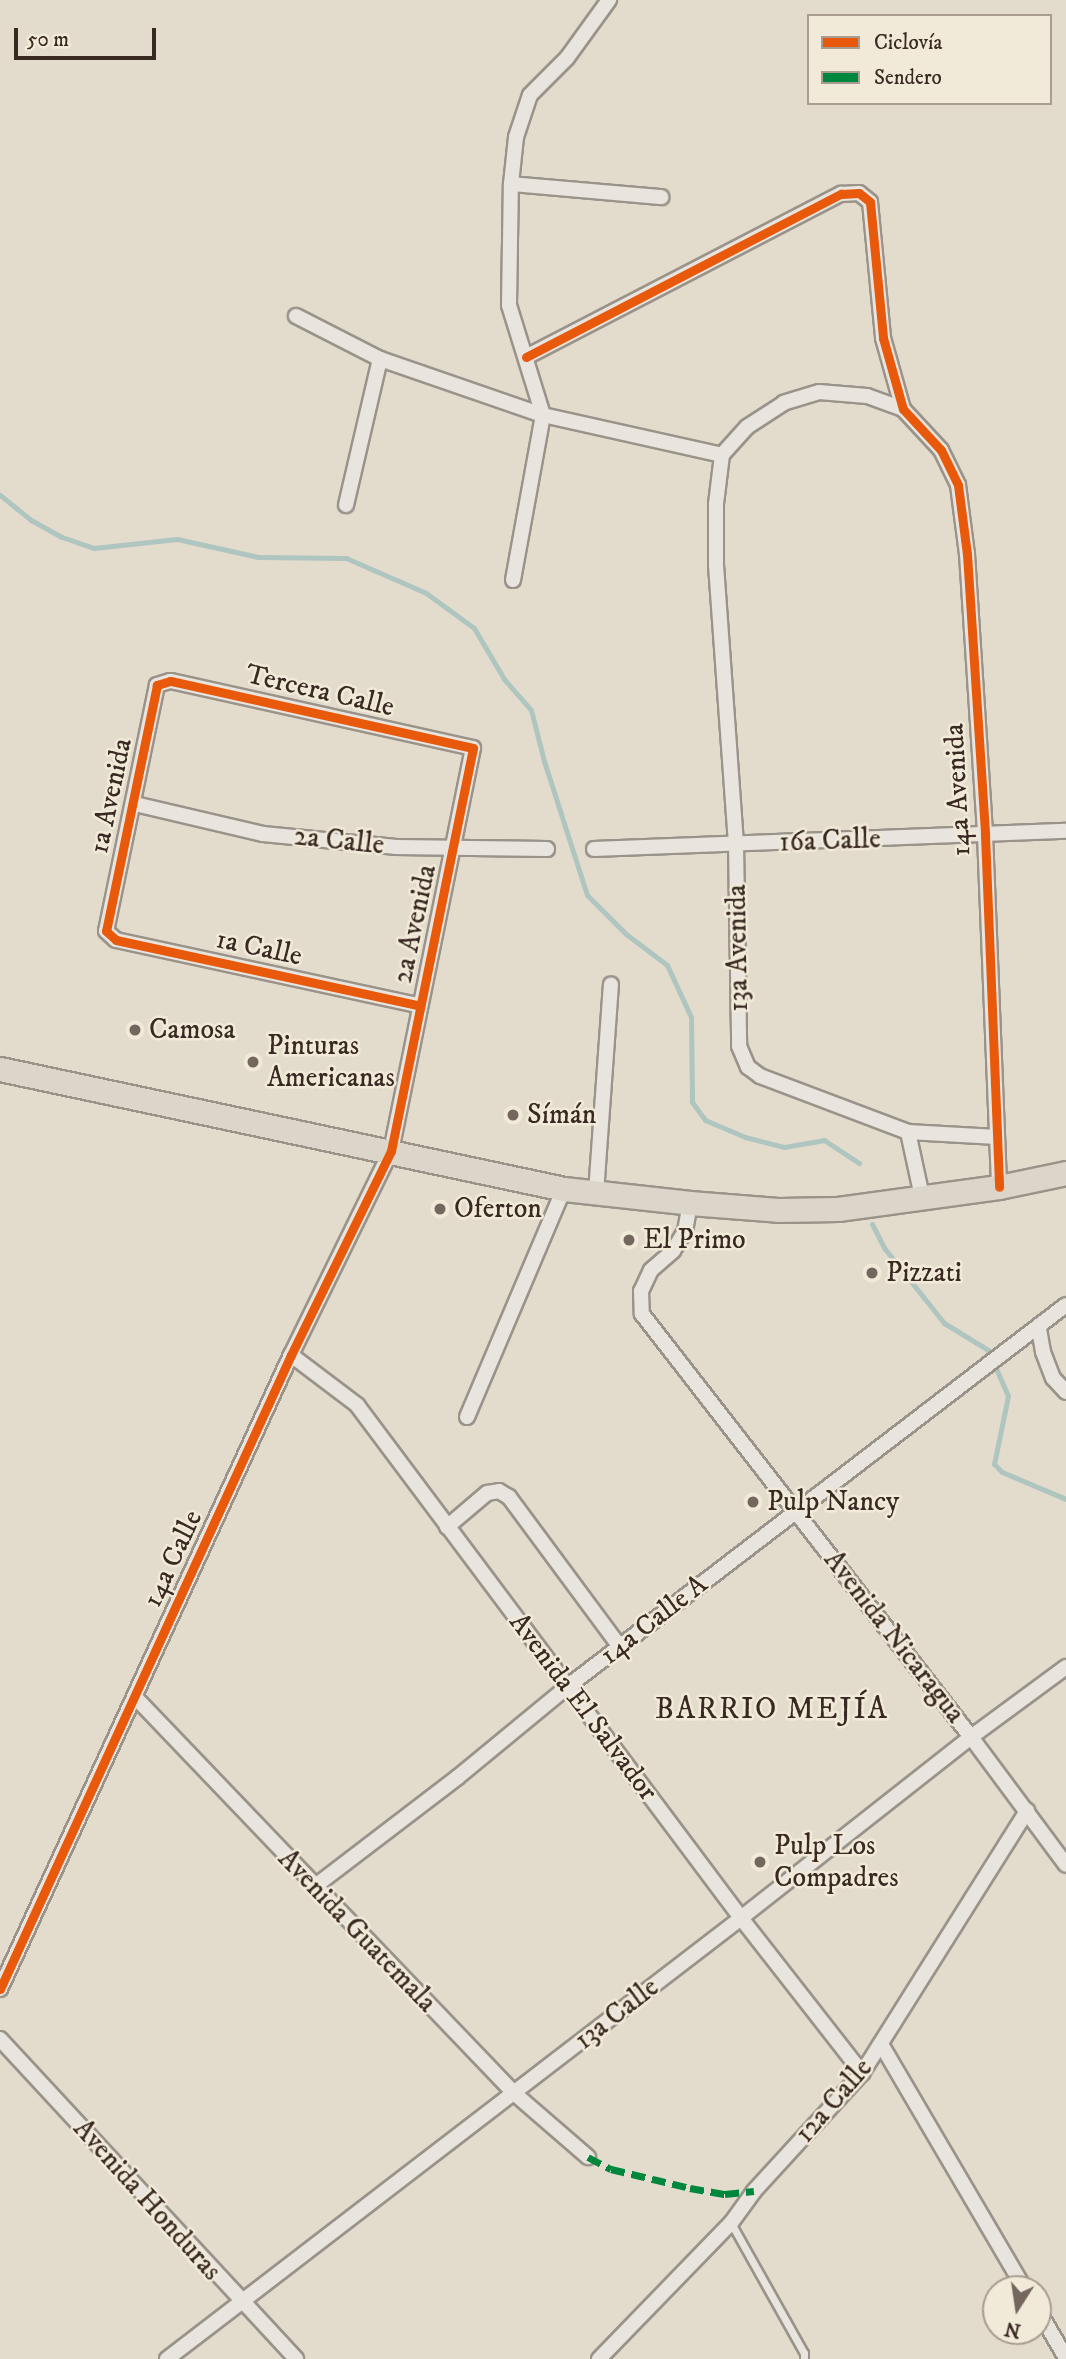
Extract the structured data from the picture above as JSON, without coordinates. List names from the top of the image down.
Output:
{
  "streets": {
    "street": [
      "Tercera Calle",
      "14a Avenida",
      "1a Avenida",
      "2a Calle",
      "16a Calle",
      "2a Avenida",
      "1a Calle",
      "13a Avenida",
      "14a Calle",
      "14a Calle A",
      "Avenida Nicaragua",
      "Avenida El Salvador",
      "Avenida Guatemala",
      "13a Calle",
      "12a Calle",
      "Avenida Honduras"
    ]
  },
  "crossings": [
    ["Tercera Calle", "1a Avenida"],
    ["Tercera Calle", "2a Avenida"],
    ["14a Avenida", "16a Calle"],
    ["14a Avenida", "13a Avenida"],
    ["1a Avenida", "2a Calle"],
    ["1a Avenida", "1a Calle"],
    ["2a Calle", "2a Avenida"],
    ["16a Calle", "13a Avenida"],
    ["2a Avenida", "1a Calle"],
    ["2a Avenida", "14a Calle"],
    ["14a Calle", "Avenida El Salvador"],
    ["14a Calle", "Avenida Guatemala"],
    ["14a Calle A", "Avenida Nicaragua"],
    ["14a Calle A", "Avenida El Salvador"],
    ["14a Calle A", "Avenida Guatemala"],
    ["Avenida Nicaragua", "13a Calle"],
    ["Avenida Nicaragua", "12a Calle"],
    ["Avenida El Salvador", "13a Calle"],
    ["Avenida El Salvador", "12a Calle"],
    ["Avenida Guatemala", "13a Calle"],
    ["13a Calle", "Avenida Honduras"]
  ],
  "districts": ["BARRIO MEJÍA"],
  "places": [
    "Camosa",
    "Pinturas Americanas",
    "Símán",
    "Oferton",
    "El Primo",
    "Pizzati",
    "Pulp Nancy",
    "Pulp Los Compadres"
  ],
  "legend": ["Ciclovía", "Sendero"],
  "scale_bar": "50 m",
  "north": "bottom"
}
